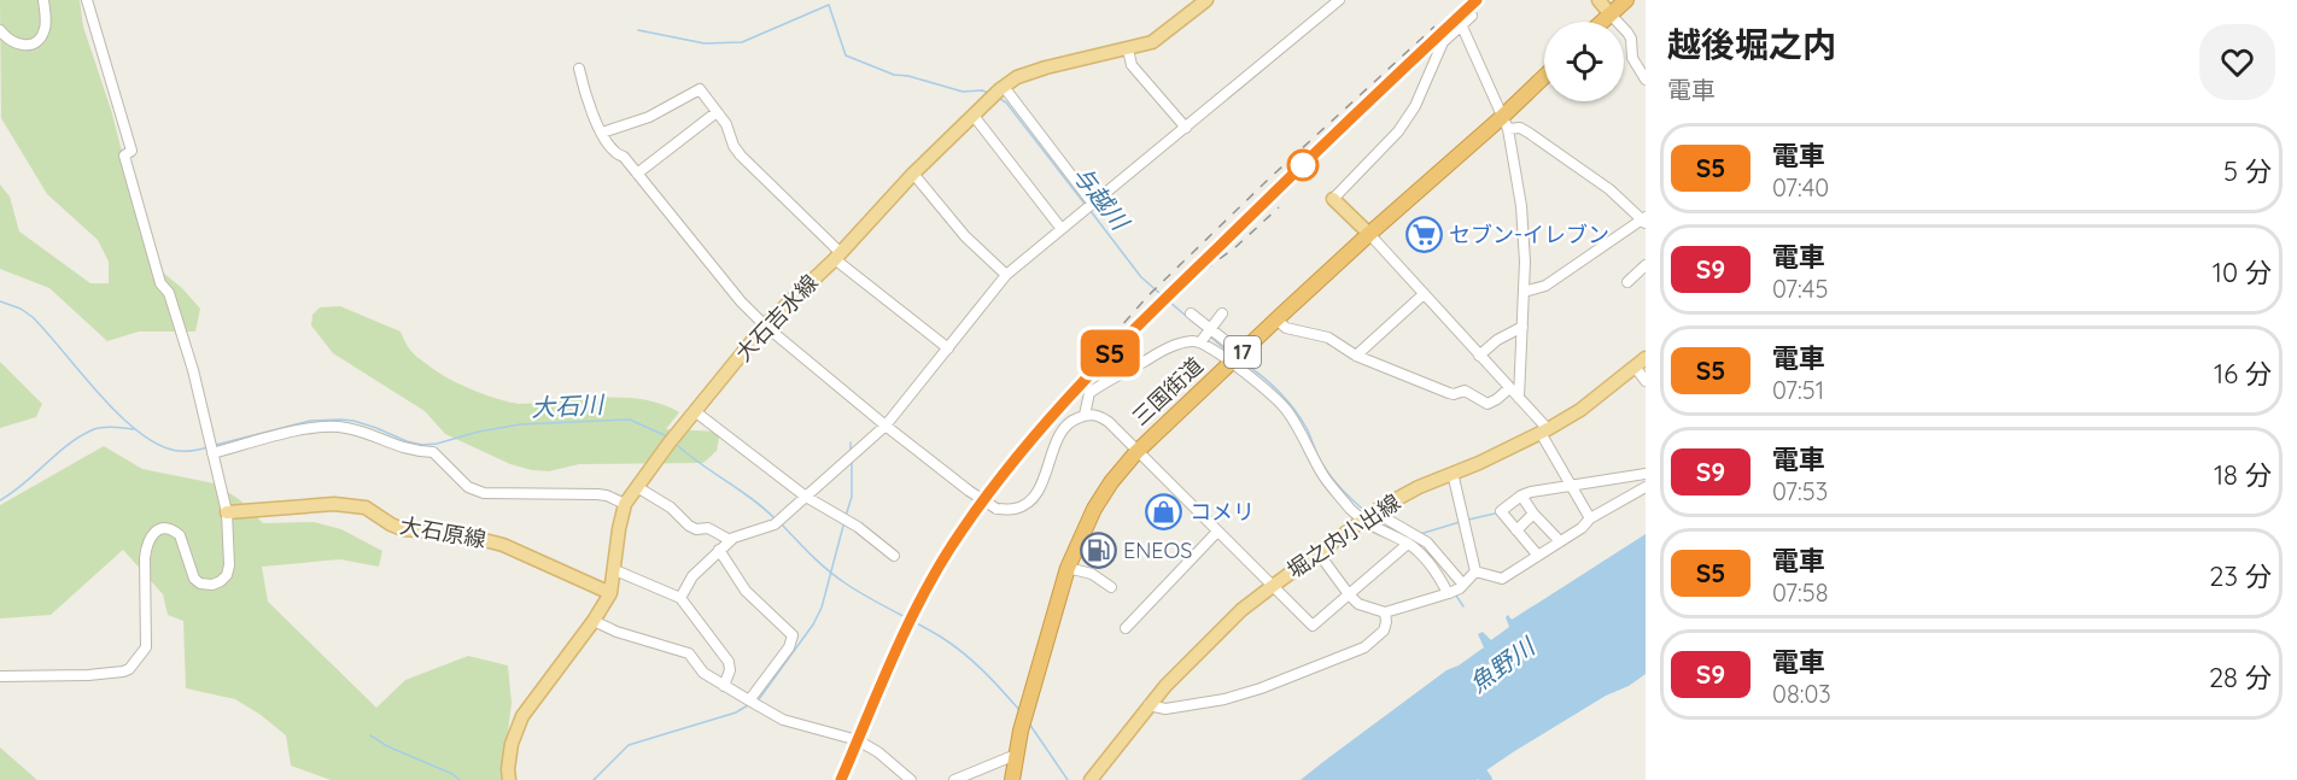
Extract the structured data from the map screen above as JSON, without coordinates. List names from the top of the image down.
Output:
{
  "streets": {
    "highway": ["17", "三国街道"],
    "main road": ["大石吉水線", "大石原線", "堀之内小出線"]
  },
  "crossings": [
    ["大石吉水線", "大石原線"]
  ],
  "water": ["与越川", "大石川", "魚野川"],
  "places": {
    "supermarket": ["セブン-イレブン"],
    "shop": ["コメリ"],
    "fuel station": ["ENEOS"]
  },
  "page": {
    "on_map": "S5",
    "heading": ["越後堀之内", "電車"],
    "list": [
      {
        "mark": "S5",
        "name": "電車",
        "note": "07:40",
        "value": "5 分"
      },
      {
        "mark": "S9",
        "name": "電車",
        "note": "07:45",
        "value": "10 分"
      },
      {
        "mark": "S5",
        "name": "電車",
        "note": "07:51",
        "value": "16 分"
      },
      {
        "mark": "S9",
        "name": "電車",
        "note": "07:53",
        "value": "18 分"
      },
      {
        "mark": "S5",
        "name": "電車",
        "note": "07:58",
        "value": "23 分"
      },
      {
        "mark": "S9",
        "name": "電車",
        "note": "08:03",
        "value": "28 分"
      }
    ]
  }
}
